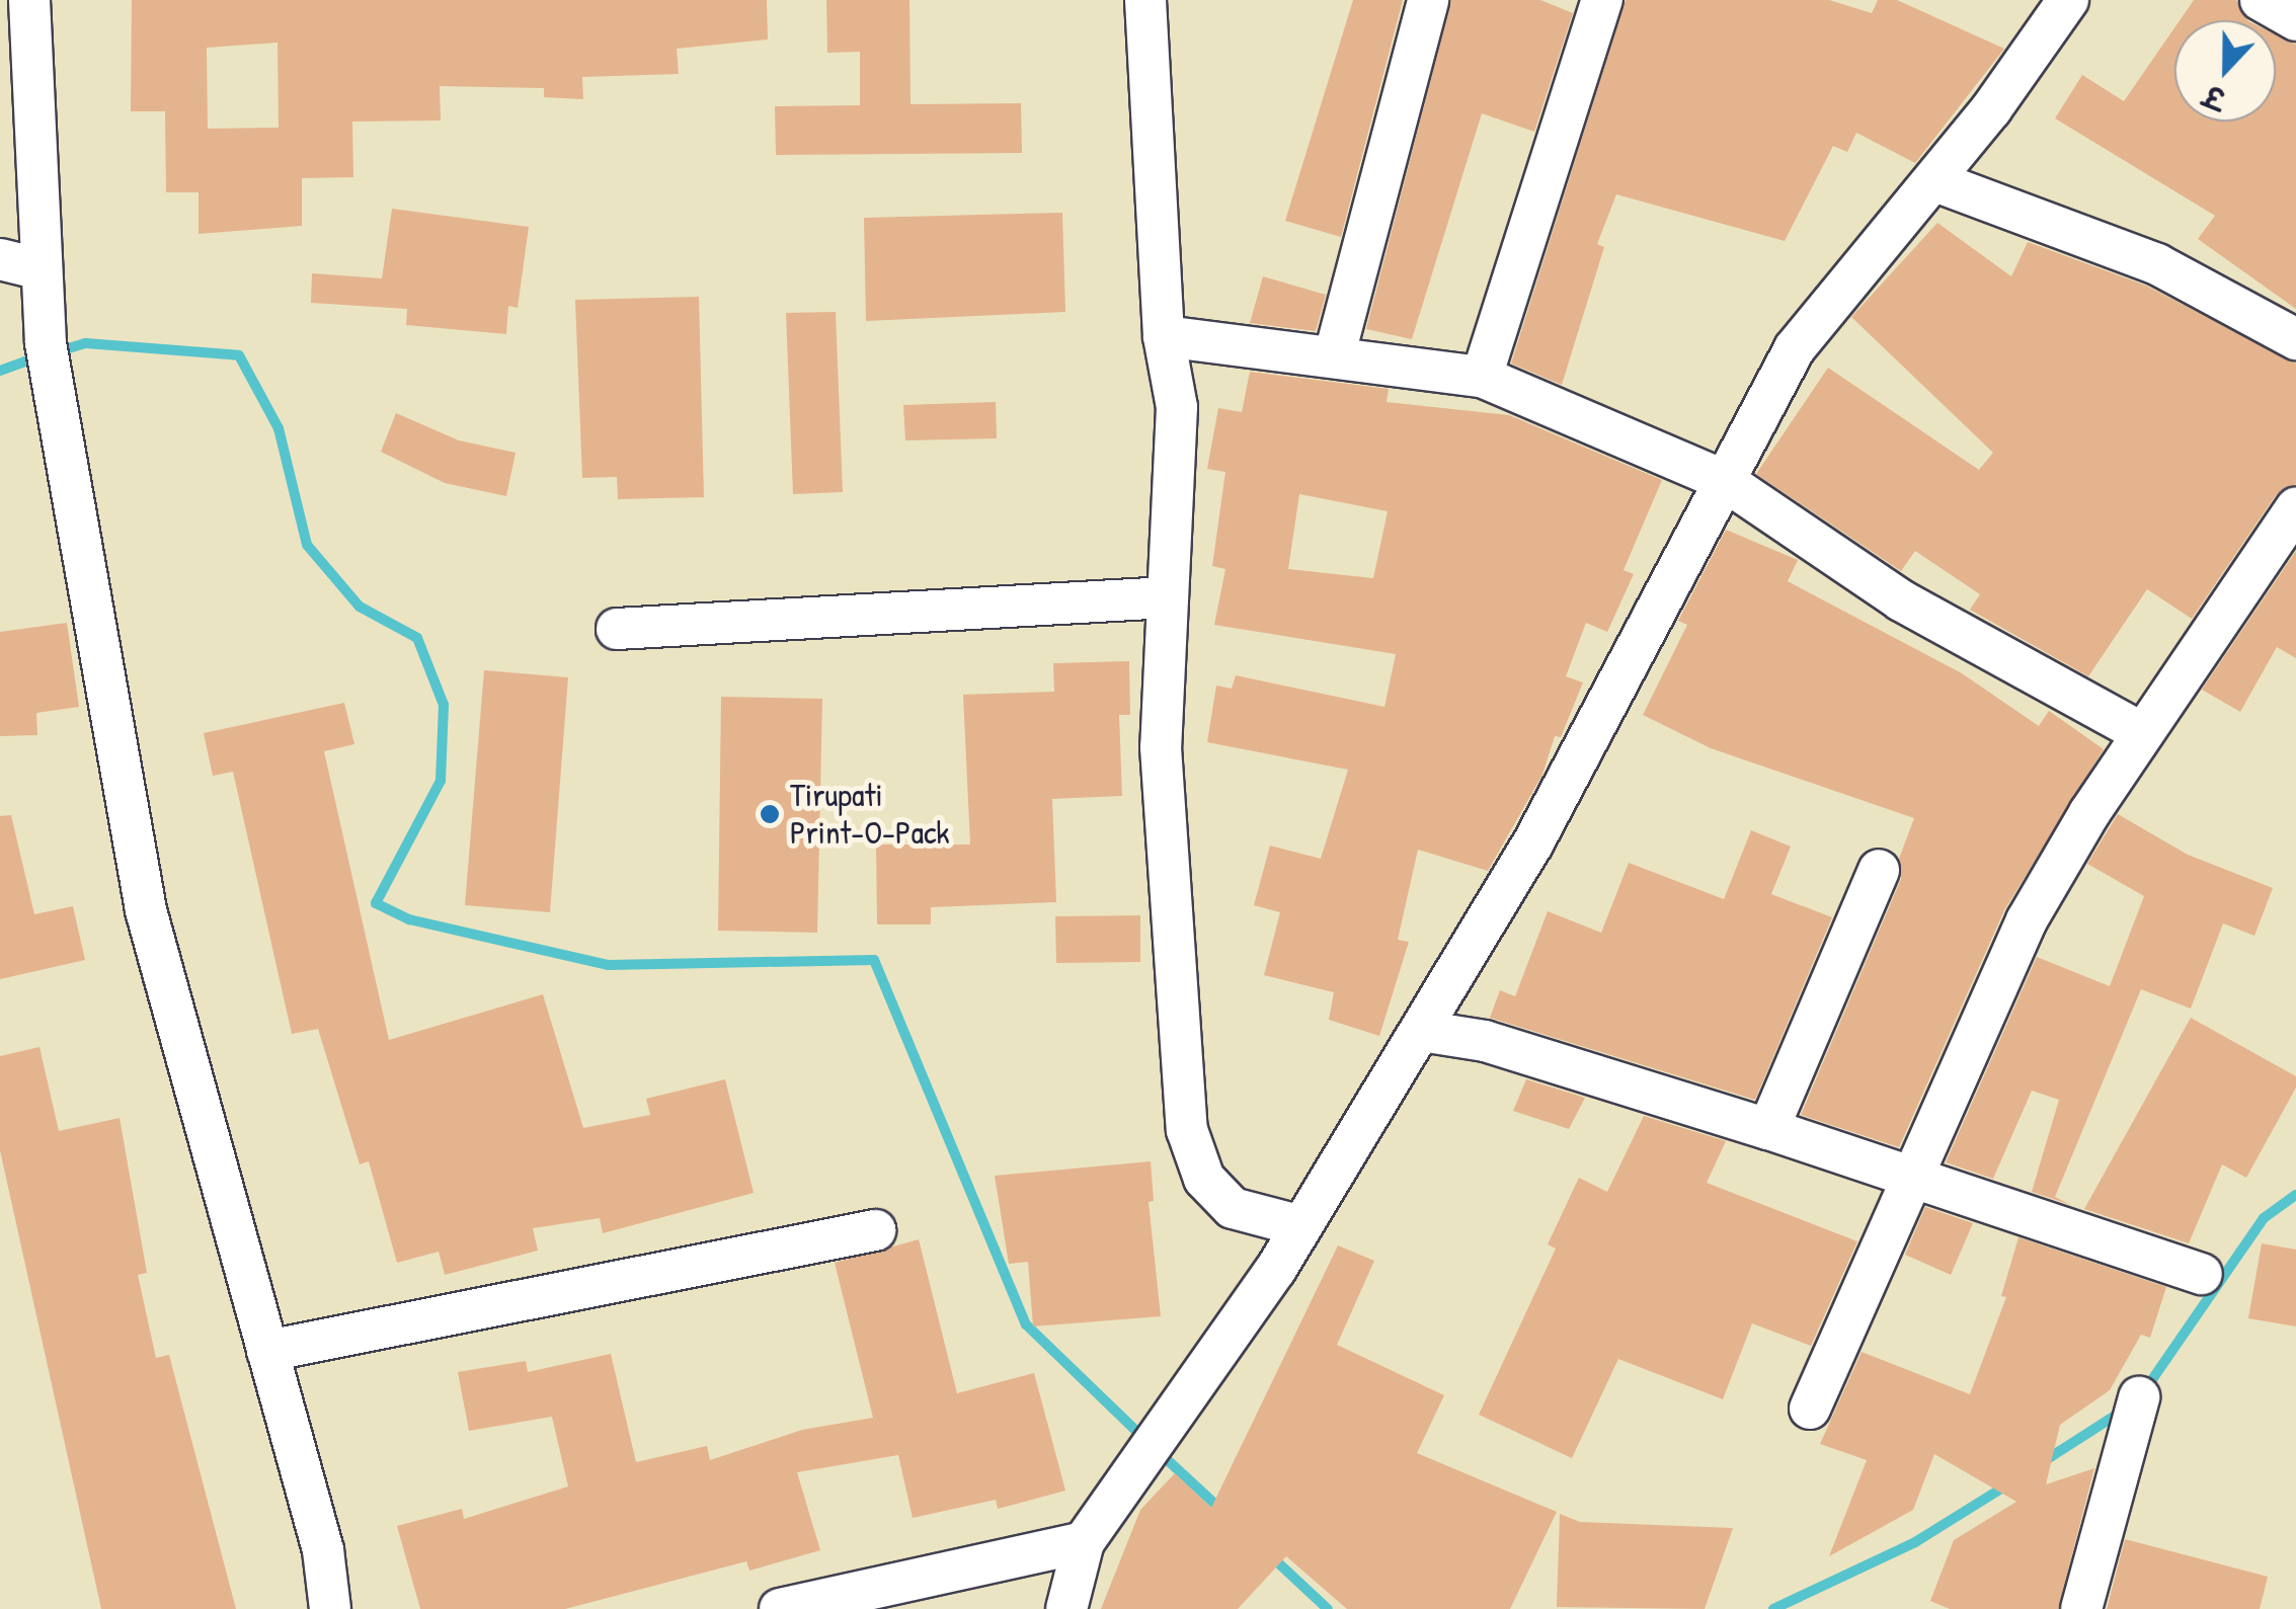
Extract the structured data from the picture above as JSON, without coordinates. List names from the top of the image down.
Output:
{
  "places": ["Tirupati Print-O-Pack"],
  "north": "bottom"
}
